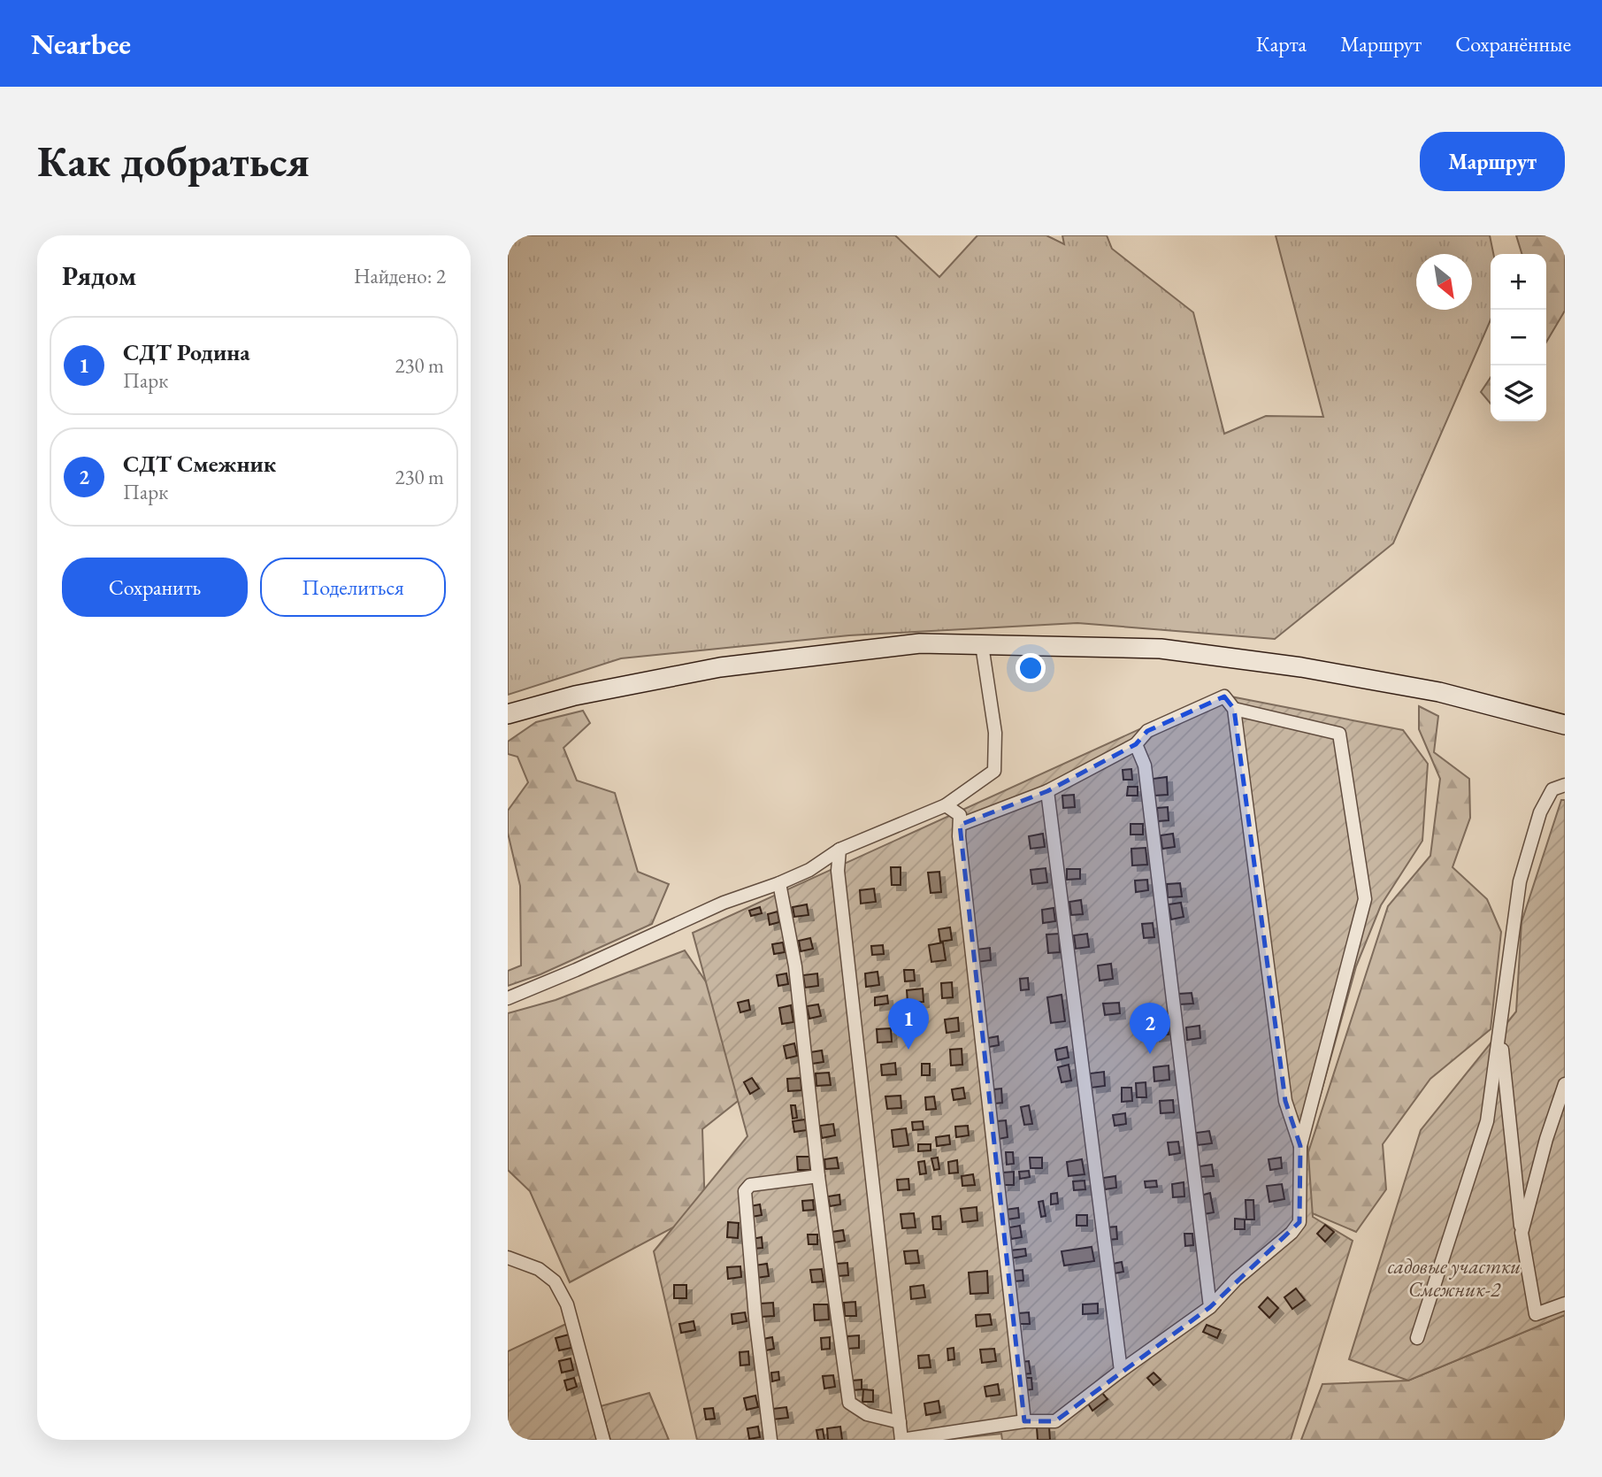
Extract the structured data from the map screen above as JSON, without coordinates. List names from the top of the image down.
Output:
{
  "parks": ["садовые участки Смежник-2"],
  "north": "bottom right",
  "page": {
    "header": "Nearbee",
    "nav": ["Карта", "Маршрут", "Сохранённые"],
    "buttons": [
      "Маршрут",
      ["Сохранить", "Поделиться"]
    ],
    "title": "Как добраться",
    "heading": ["Рядом", "Найдено: 2"],
    "map_buttons": ["+", "−"],
    "list": [
      {
        "mark": "1",
        "name": "СДТ Родина",
        "note": "Парк",
        "value": "230 m"
      },
      {
        "mark": "2",
        "name": "СДТ Смежник",
        "note": "Парк",
        "value": "230 m"
      }
    ],
    "pins": ["1", "2"]
  }
}
